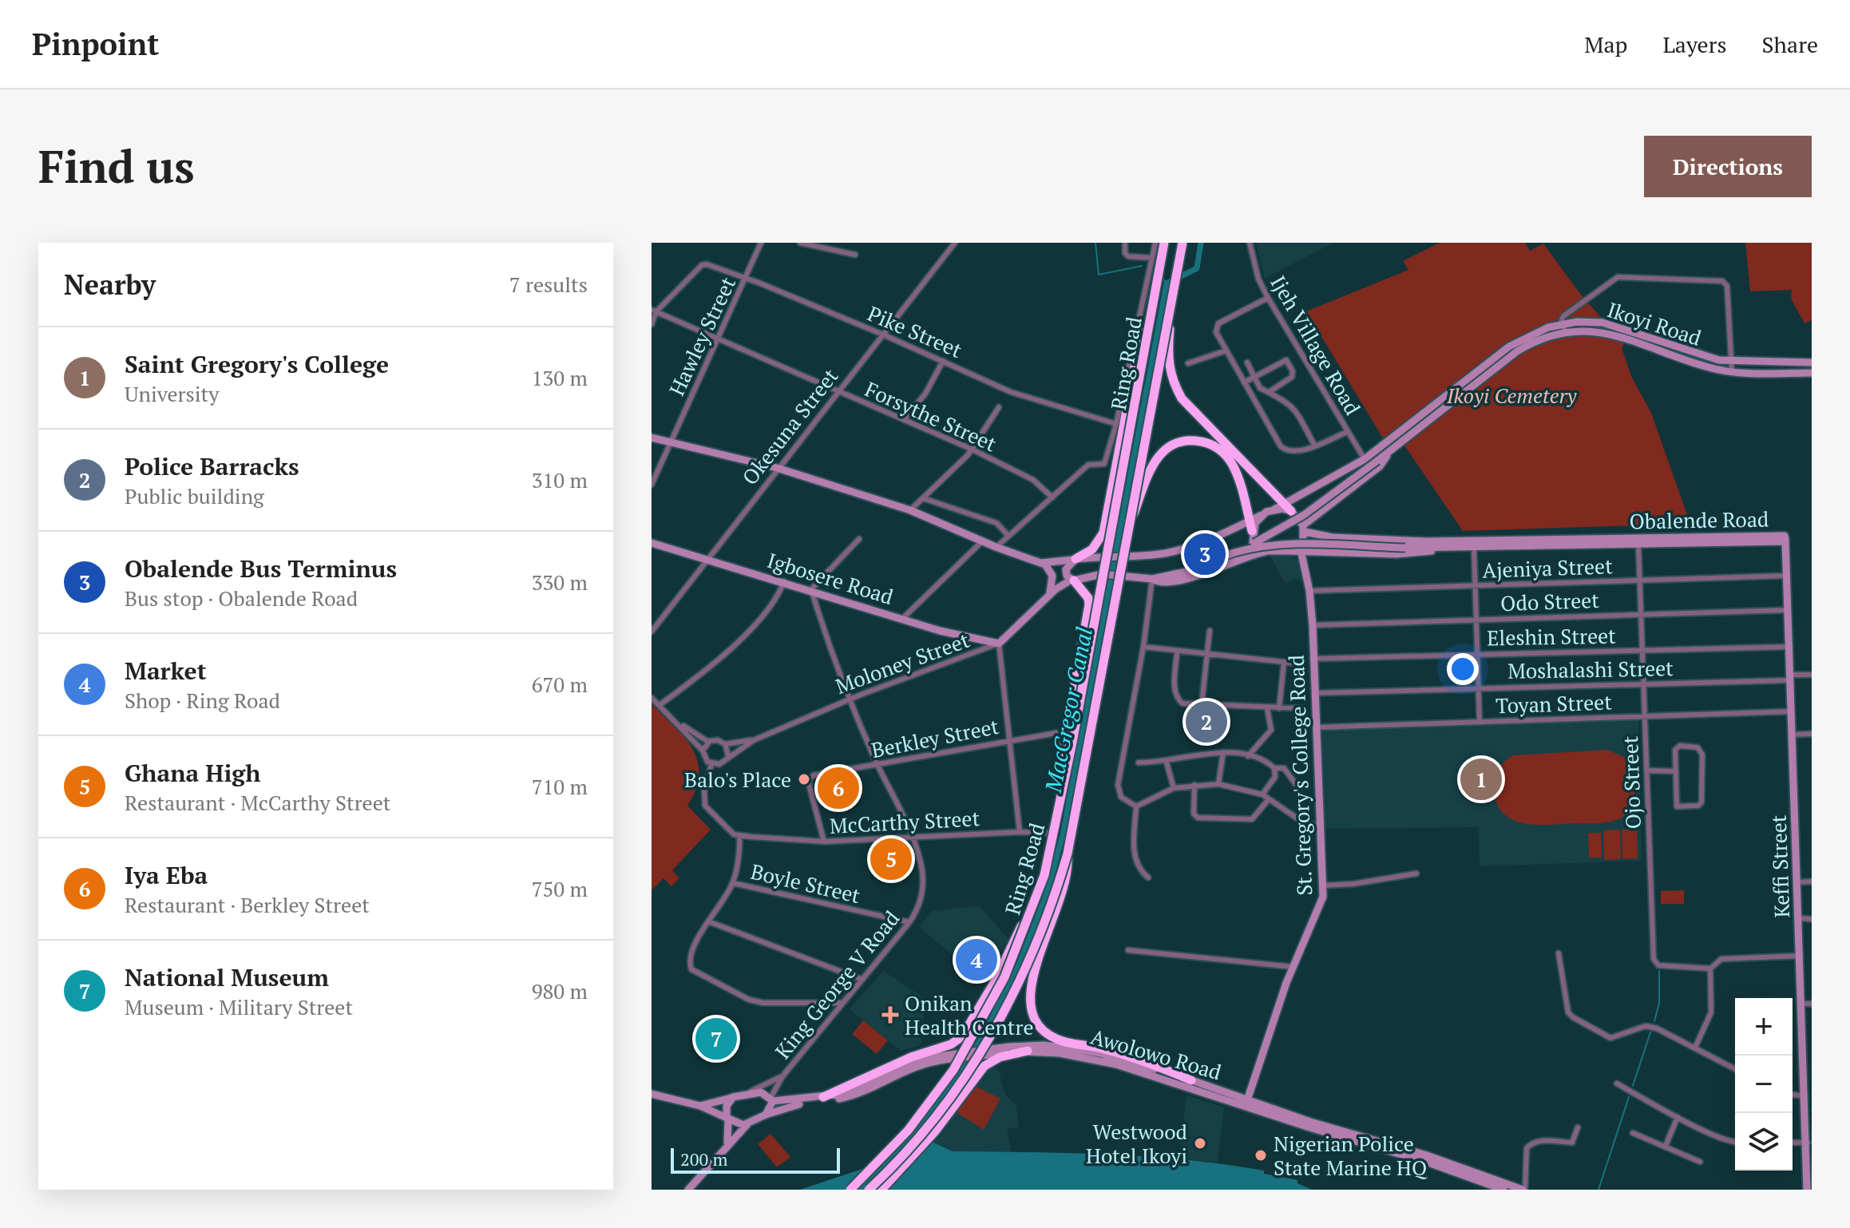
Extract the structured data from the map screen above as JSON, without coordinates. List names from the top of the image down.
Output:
{
  "streets": {
    "highway": ["Ring Road"],
    "main road": [
      "Ikoyi Road",
      "Obalende Road",
      "Igbosere Road",
      "Moloney Street",
      "St. Gregory's College Road",
      "Keffi Street",
      "Awolowo Road"
    ],
    "street": [
      "Pike Street",
      "Hawley Street",
      "Ijeh Village Road",
      "Forsythe Street",
      "Okesuna Street",
      "Ajeniya Street",
      "Odo Street",
      "Eleshin Street",
      "Moshalashi Street",
      "Toyan Street",
      "Berkley Street",
      "Ojo Street",
      "McCarthy Street",
      "Boyle Street",
      "King George V Road"
    ]
  },
  "crossings": [
    ["Ikoyi Road", "Ijeh Village Road"],
    ["Ikoyi Road", "Obalende Road"],
    ["Ikoyi Road", "St. Gregory's College Road"],
    ["Pike Street", "Hawley Street"],
    ["Pike Street", "Forsythe Street"],
    ["Pike Street", "Okesuna Street"],
    ["Hawley Street", "Forsythe Street"],
    ["Forsythe Street", "Okesuna Street"],
    ["Okesuna Street", "Igbosere Road"],
    ["Obalende Road", "Moloney Street"],
    ["Obalende Road", "St. Gregory's College Road"],
    ["Obalende Road", "Ojo Street"],
    ["Obalende Road", "Keffi Street"],
    ["Ajeniya Street", "St. Gregory's College Road"],
    ["Ajeniya Street", "Ojo Street"],
    ["Ajeniya Street", "Keffi Street"],
    ["Igbosere Road", "Moloney Street"],
    ["Igbosere Road", "King George V Road"],
    ["Odo Street", "St. Gregory's College Road"],
    ["Odo Street", "Ojo Street"],
    ["Odo Street", "Keffi Street"],
    ["Eleshin Street", "St. Gregory's College Road"],
    ["Eleshin Street", "Ojo Street"],
    ["Eleshin Street", "Keffi Street"],
    ["Moloney Street", "King George V Road"],
    ["Moshalashi Street", "St. Gregory's College Road"],
    ["Moshalashi Street", "Ojo Street"],
    ["Moshalashi Street", "Keffi Street"],
    ["Toyan Street", "St. Gregory's College Road"],
    ["Toyan Street", "Ojo Street"],
    ["Toyan Street", "Keffi Street"],
    ["Berkley Street", "McCarthy Street"],
    ["Berkley Street", "King George V Road"],
    ["St. Gregory's College Road", "Awolowo Road"],
    ["McCarthy Street", "King George V Road"],
    ["Boyle Street", "King George V Road"],
    ["King George V Road", "Awolowo Road"]
  ],
  "water": ["MacGregor Canal"],
  "parks": ["Ikoyi Cemetery"],
  "places": {
    "other": ["Balo's Place", "Westwood Hotel Ikoyi", "Nigerian Police State Marine HQ"],
    "health": ["Onikan Health Centre"]
  },
  "scale_bar": "200 m",
  "page": {
    "header": "Pinpoint",
    "nav": ["Map", "Layers", "Share"],
    "buttons": "Directions",
    "title": "Find us",
    "heading": ["Nearby", "7 results"],
    "list": [
      {
        "mark": "1",
        "name": "Saint Gregory's College",
        "note": "University",
        "value": "130 m"
      },
      {
        "mark": "2",
        "name": "Police Barracks",
        "note": "Public building",
        "value": "310 m"
      },
      {
        "mark": "3",
        "name": "Obalende Bus Terminus",
        "note": "Bus stop · Obalende Road",
        "value": "330 m"
      },
      {
        "mark": "4",
        "name": "Market",
        "note": "Shop · Ring Road",
        "value": "670 m"
      },
      {
        "mark": "5",
        "name": "Ghana High",
        "note": "Restaurant · McCarthy Street",
        "value": "710 m"
      },
      {
        "mark": "6",
        "name": "Iya Eba",
        "note": "Restaurant · Berkley Street",
        "value": "750 m"
      },
      {
        "mark": "7",
        "name": "National Museum",
        "note": "Museum · Military Street",
        "value": "980 m"
      }
    ],
    "pins": [
      "3",
      "2",
      "1",
      "6",
      "5",
      "4",
      "7"
    ],
    "map_buttons": ["+", "−"],
    "scale": "200 m"
  }
}
